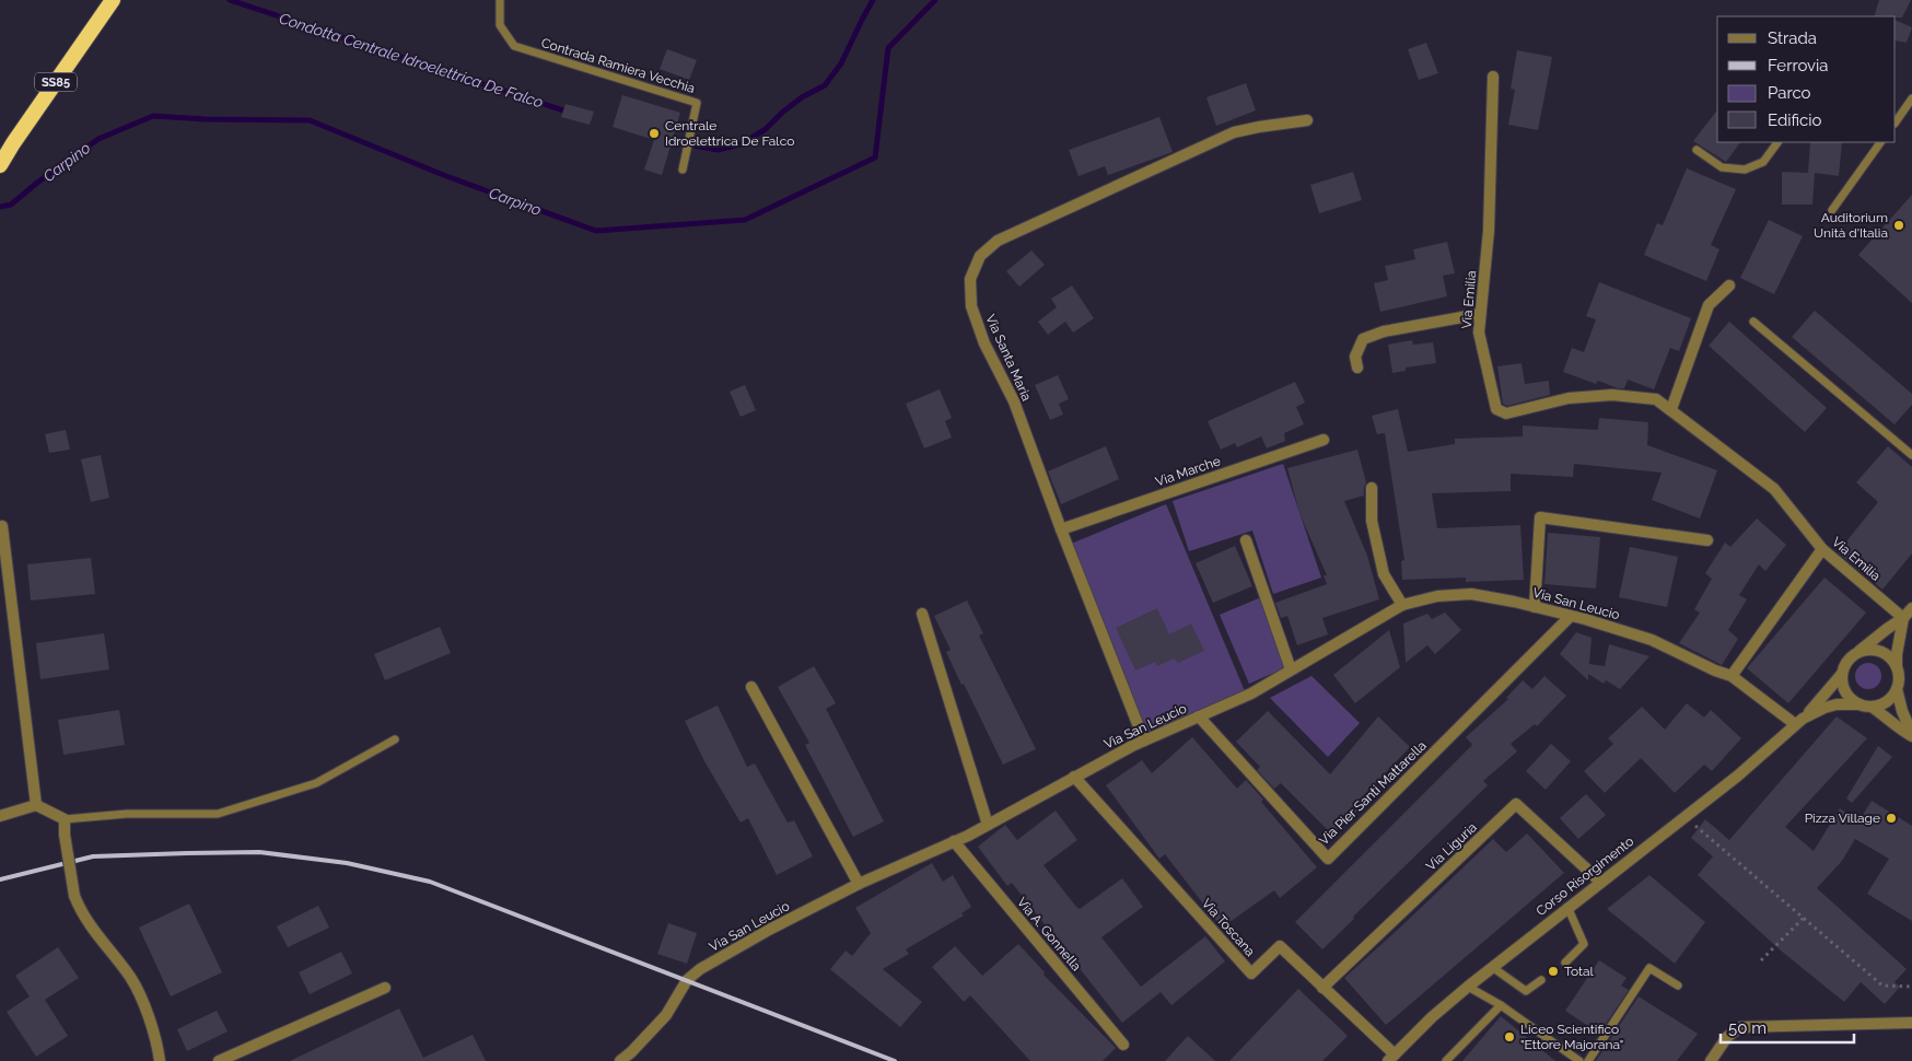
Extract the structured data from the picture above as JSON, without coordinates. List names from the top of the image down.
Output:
{
  "streets": {
    "highway": ["SS85"],
    "street": [
      "Via Emilia",
      "Via Santa Maria",
      "Via Marche",
      "Via San Leucio",
      "Via Pier Santi Mattarella",
      "Via Liguria",
      "Corso Risorgimento",
      "Via Toscana",
      "Via A. Gonnella"
    ],
    "lane": ["Contrada Ramiera Vecchia"]
  },
  "crossings": [
    ["Via Santa Maria", "Via Marche"],
    ["Via Santa Maria", "Via San Leucio"],
    ["Via San Leucio", "Via Pier Santi Mattarella"],
    ["Via San Leucio", "Corso Risorgimento"],
    ["Via San Leucio", "Via Toscana"],
    ["Via San Leucio", "Via A. Gonnella"],
    ["Via Liguria", "Corso Risorgimento"],
    ["Via Liguria", "Via Toscana"],
    ["Corso Risorgimento", "Via Toscana"]
  ],
  "water": ["Condotta Centrale Idroelettrica De Falco", "Carpino"],
  "places": [
    "Centrale Idroelettrica De Falco",
    "Auditorium Unità d'Italia",
    "Pizza Village",
    "Total",
    "Liceo Scientifico \"Ettore Majorana\""
  ],
  "legend": [
    "Strada",
    "Ferrovia",
    "Parco",
    "Edificio"
  ],
  "scale_bar": "50 m"
}
